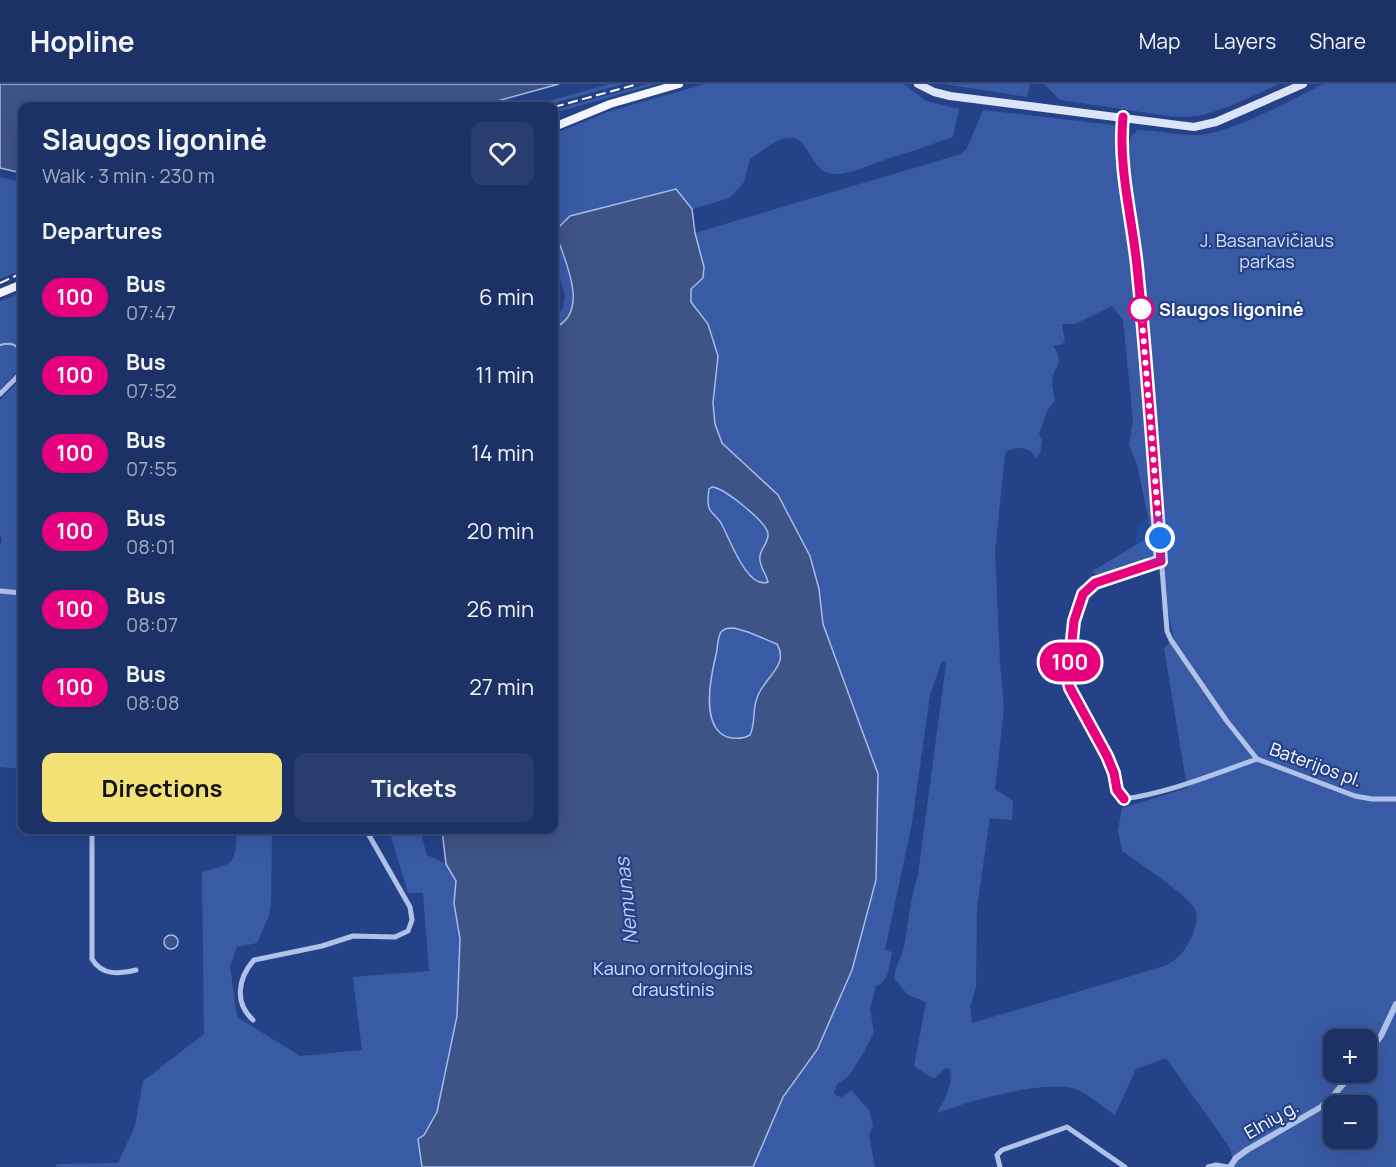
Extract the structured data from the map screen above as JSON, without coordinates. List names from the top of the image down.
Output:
{
  "streets": {
    "street": ["Baterijos pl.", "Elnių g."]
  },
  "water": ["Nemunas"],
  "parks": ["J. Basanavičiaus parkas", "Kauno ornitologinis draustinis"],
  "places": ["Slaugos ligoninė"],
  "lines": ["bus line 100"],
  "page": {
    "header": "Hopline",
    "nav": ["Map", "Layers", "Share"],
    "on_map": "100",
    "heading": [
      ["Slaugos ligoninė", "Walk · 3 min · 230 m"],
      "Departures"
    ],
    "list": [
      {
        "mark": "100",
        "name": "Bus",
        "note": "07:47",
        "value": "6 min"
      },
      {
        "mark": "100",
        "name": "Bus",
        "note": "07:52",
        "value": "11 min"
      },
      {
        "mark": "100",
        "name": "Bus",
        "note": "07:55",
        "value": "14 min"
      },
      {
        "mark": "100",
        "name": "Bus",
        "note": "08:01",
        "value": "20 min"
      },
      {
        "mark": "100",
        "name": "Bus",
        "note": "08:07",
        "value": "26 min"
      },
      {
        "mark": "100",
        "name": "Bus",
        "note": "08:08",
        "value": "27 min"
      }
    ],
    "buttons": ["Directions", "Tickets"],
    "map_buttons": ["+", "−"]
  }
}
